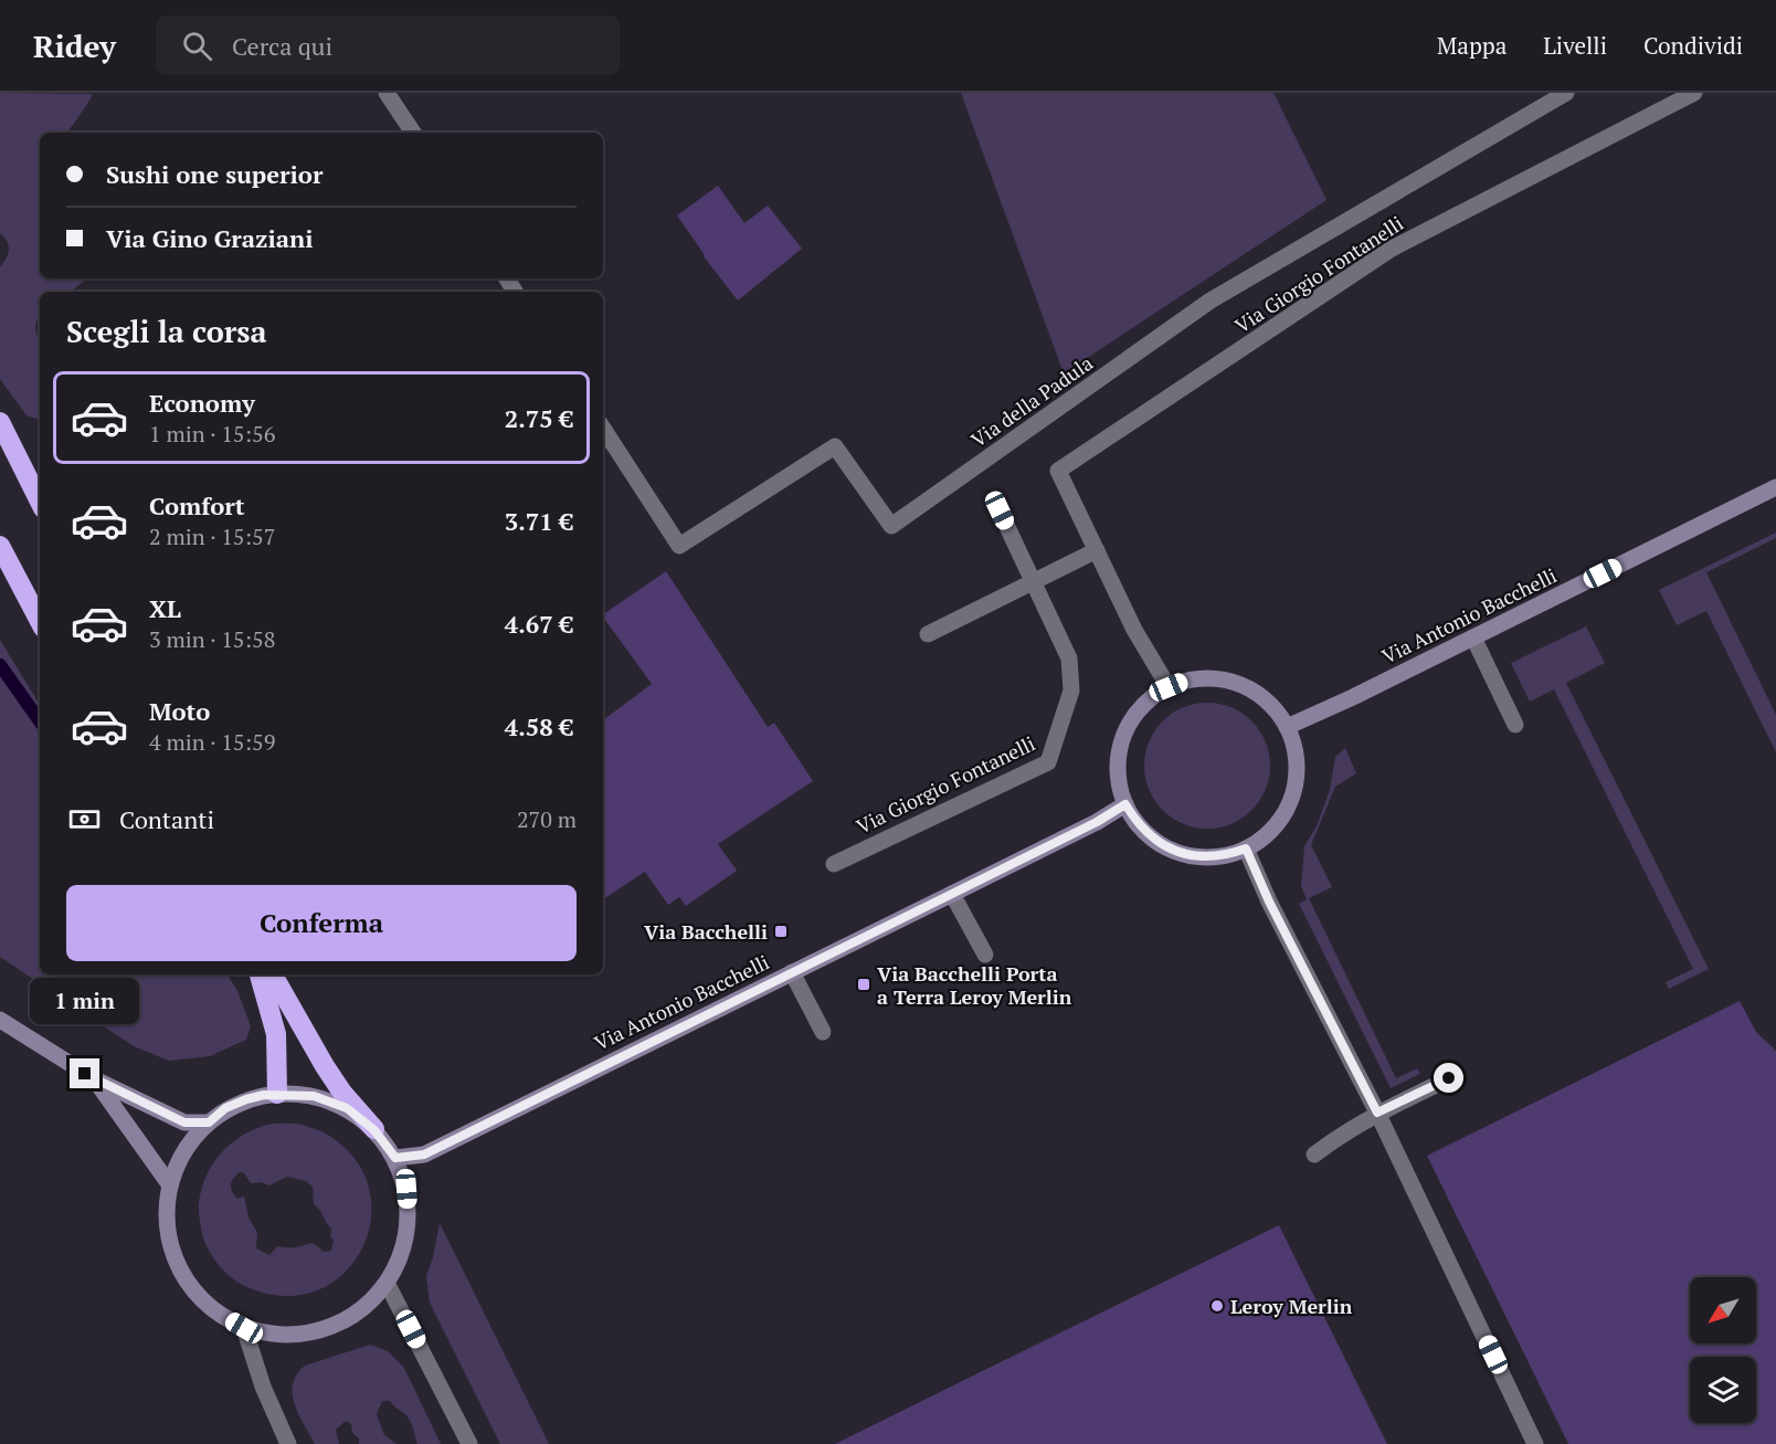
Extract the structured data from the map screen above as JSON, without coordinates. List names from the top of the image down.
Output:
{
  "streets": {
    "street": ["Via Giorgio Fontanelli", "Via della Padula", "Via Antonio Bacchelli"]
  },
  "crossings": [
    ["Via Giorgio Fontanelli", "Via Antonio Bacchelli"]
  ],
  "places": {
    "transit": ["Via Bacchelli", "Via Bacchelli Porta a Terra Leroy Merlin"],
    "other": ["Leroy Merlin"]
  },
  "north": "bottom left",
  "page": {
    "header": "Ridey",
    "search": "Cerca qui",
    "nav": ["Mappa", "Livelli", "Condividi"],
    "banner": ["Sushi one superior", "Via Gino Graziani"],
    "heading": "Scegli la corsa",
    "list": [
      {
        "name": "Economy",
        "note": "1 min · 15:56",
        "value": "2.75 €"
      },
      {
        "name": "Comfort",
        "note": "2 min · 15:57",
        "value": "3.71 €"
      },
      {
        "name": "XL",
        "note": "3 min · 15:58",
        "value": "4.67 €"
      },
      {
        "name": "Moto",
        "note": "4 min · 15:59",
        "value": "4.58 €"
      }
    ],
    "pay": ["Contanti", "270 m"],
    "buttons": "Conferma",
    "bubble": "1 min"
  }
}
